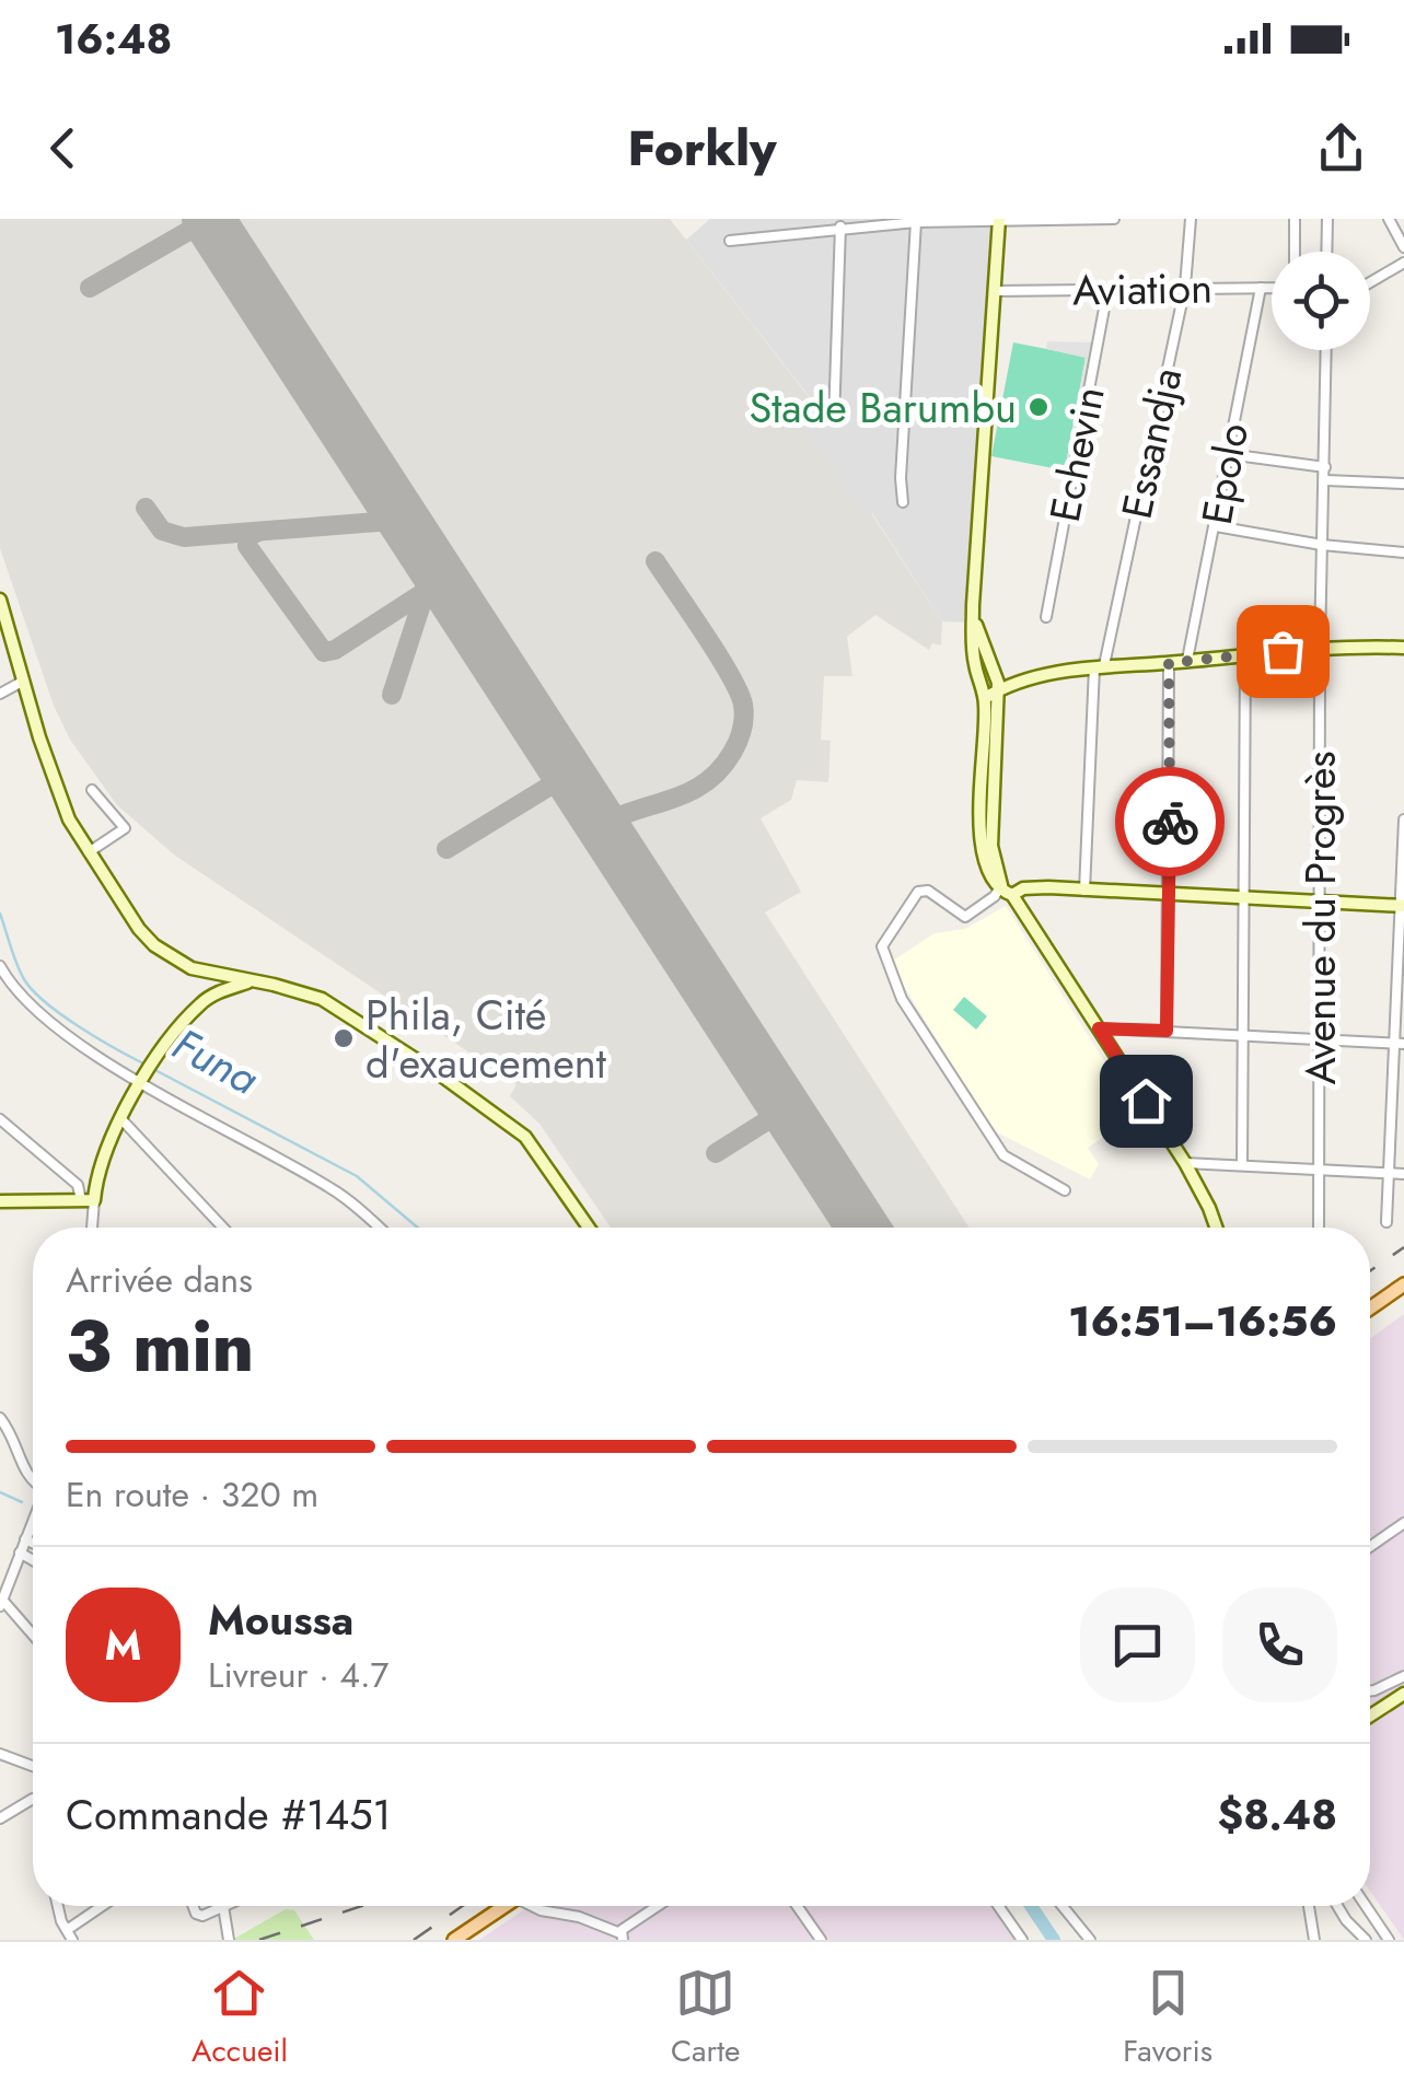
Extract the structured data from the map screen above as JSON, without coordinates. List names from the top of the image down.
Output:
{
  "streets": {
    "street": [
      "Aviation",
      "Essandja",
      "Echevin",
      "Epolo",
      "Avenue du Progrès"
    ]
  },
  "crossings": [
    ["Aviation", "Essandja"],
    ["Aviation", "Echevin"],
    ["Aviation", "Epolo"]
  ],
  "water": ["Funa"],
  "places": ["Stade Barumbu", "Phila, Cité d'exaucement"],
  "page": {
    "status": "16:48",
    "header": "Forkly",
    "heading": ["3 min", "Arrivée dans", "16:51–16:56"],
    "panel": [
      "Moussa",
      "Livreur · 4.7",
      "Commande #1451",
      "$8.48"
    ],
    "bar": "En route · 320 m",
    "round": "M",
    "tabs": ["Accueil", "Carte", "Favoris"]
  }
}
